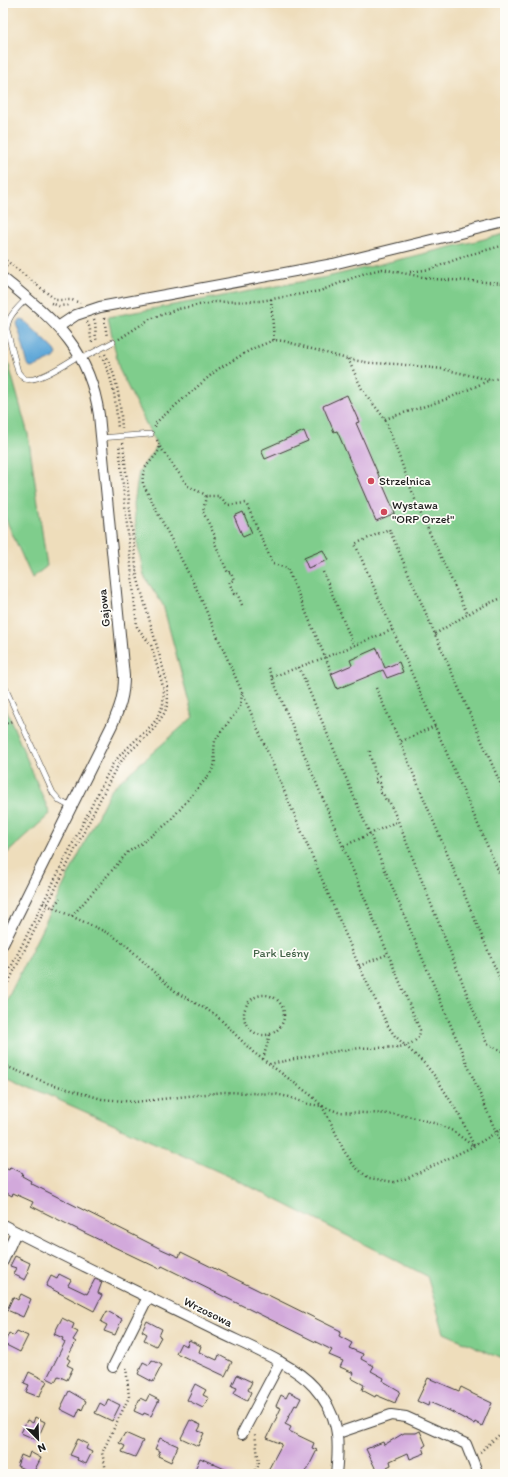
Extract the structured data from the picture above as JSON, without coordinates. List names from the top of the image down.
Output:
{
  "streets": {
    "street": ["Gajowa", "Wrzosowa"]
  },
  "parks": ["Park Leśny"],
  "places": ["Strzelnica", "Wystawa \"ORP Orzeł\""],
  "north": "bottom right"
}
